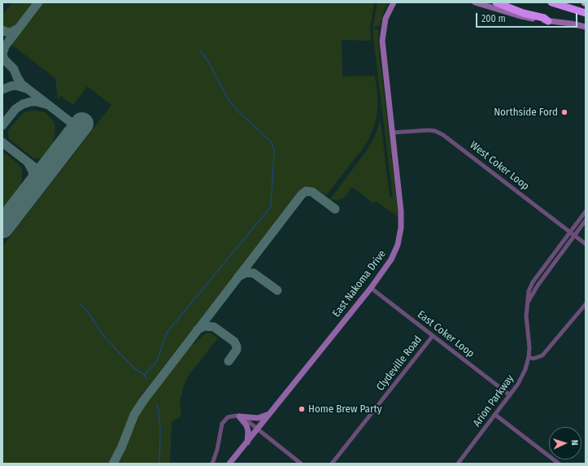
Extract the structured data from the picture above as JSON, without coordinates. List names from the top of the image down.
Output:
{
  "streets": {
    "main road": ["East Nakoma Drive"],
    "street": [
      "West Coker Loop",
      "East Coker Loop",
      "Clydeville Road",
      "Arion Parkway"
    ]
  },
  "crossings": [
    ["West Coker Loop", "East Nakoma Drive"],
    ["West Coker Loop", "Arion Parkway"],
    ["East Nakoma Drive", "East Coker Loop"],
    ["East Coker Loop", "Clydeville Road"],
    ["East Coker Loop", "Arion Parkway"]
  ],
  "places": ["Northside Ford", "Home Brew Party"],
  "scale_bar": "200 m",
  "north": "right"
}
